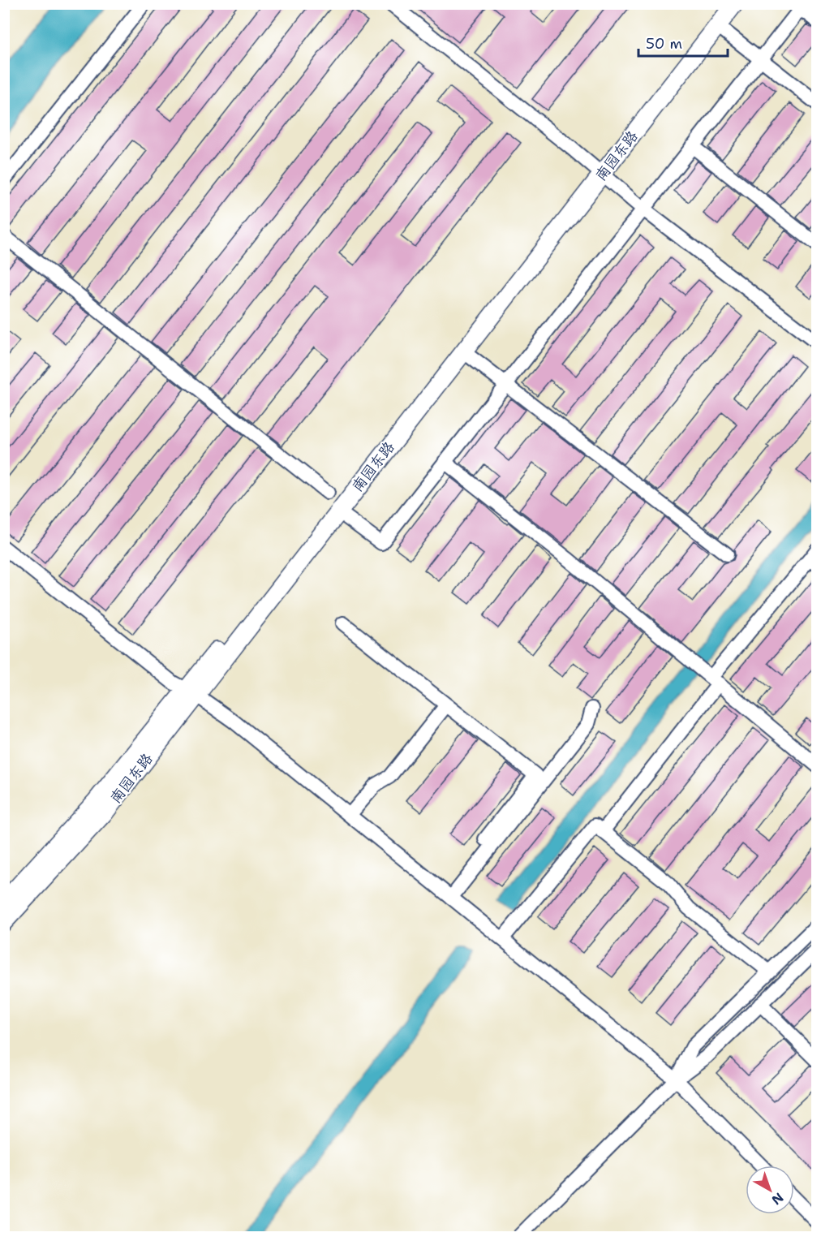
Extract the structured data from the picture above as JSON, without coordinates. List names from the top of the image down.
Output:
{
  "streets": {
    "main road": ["南园东路"]
  },
  "scale_bar": "50 m",
  "north": "bottom right"
}
